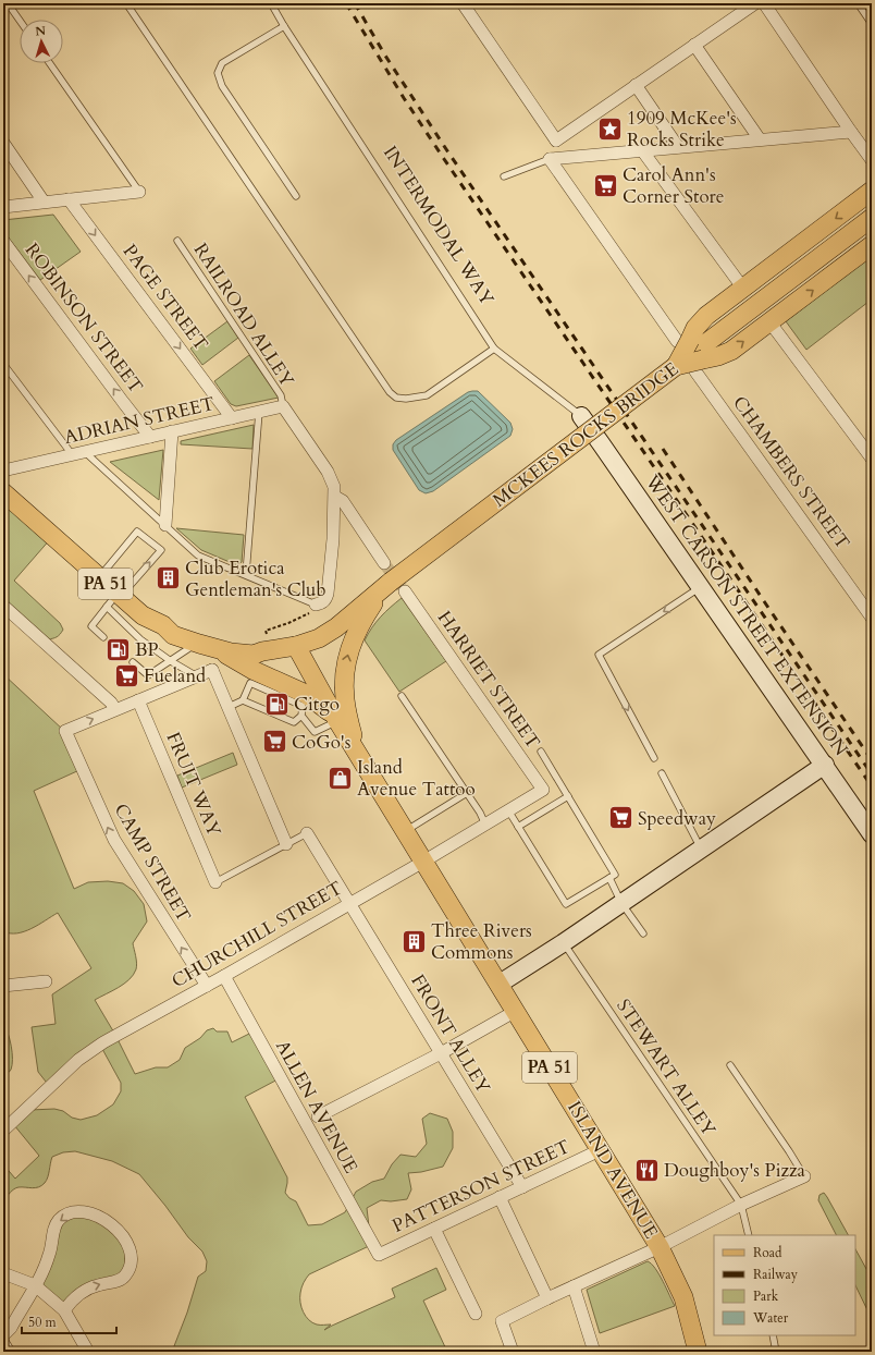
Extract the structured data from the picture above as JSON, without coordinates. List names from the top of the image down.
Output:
{
  "streets": {
    "main road": ["MCKEES ROCKS BRIDGE", "PA 51", "ISLAND AVENUE"],
    "street": [
      "INTERMODAL WAY",
      "PAGE STREET",
      "ROBINSON STREET",
      "ADRIAN STREET",
      "CHAMBERS STREET",
      "WEST CARSON STREET EXTENSION",
      "HARRIET STREET",
      "FRUIT WAY",
      "CAMP STREET",
      "CHURCHILL STREET",
      "FRONT ALLEY",
      "ALLEN AVENUE",
      "PATTERSON STREET"
    ],
    "lane": ["RAILROAD ALLEY", "STEWART ALLEY"]
  },
  "crossings": [
    ["INTERMODAL WAY", "WEST CARSON STREET EXTENSION"],
    ["PAGE STREET", "ADRIAN STREET"],
    ["RAILROAD ALLEY", "ADRIAN STREET"],
    ["ROBINSON STREET", "ADRIAN STREET"],
    ["MCKEES ROCKS BRIDGE", "CHAMBERS STREET"],
    ["MCKEES ROCKS BRIDGE", "PA 51"],
    ["MCKEES ROCKS BRIDGE", "HARRIET STREET"],
    ["MCKEES ROCKS BRIDGE", "ISLAND AVENUE"],
    ["PA 51", "ISLAND AVENUE"],
    ["HARRIET STREET", "CHURCHILL STREET"],
    ["CAMP STREET", "CHURCHILL STREET"],
    ["CHURCHILL STREET", "FRONT ALLEY"],
    ["CHURCHILL STREET", "ALLEN AVENUE"],
    ["CHURCHILL STREET", "ISLAND AVENUE"],
    ["FRONT ALLEY", "PATTERSON STREET"],
    ["ALLEN AVENUE", "PATTERSON STREET"],
    ["ISLAND AVENUE", "PATTERSON STREET"]
  ],
  "one_way": ["PAGE STREET", "ROBINSON STREET", "CAMP STREET"],
  "places": {
    "place": ["1909 McKee's Rocks Strike"],
    "supermarket": [
      "Carol Ann's Corner Store",
      "Fueland",
      "CoGo's",
      "Speedway"
    ],
    "building": ["Club Erotica Gentleman's Club", "Three Rivers Commons"],
    "fuel station": ["BP", "Citgo"],
    "shop": ["Island Avenue Tattoo"],
    "restaurant": ["Doughboy's Pizza"]
  },
  "legend": [
    "Road",
    "Railway",
    "Park",
    "Water"
  ],
  "scale_bar": "50 m",
  "north": "top"
}
